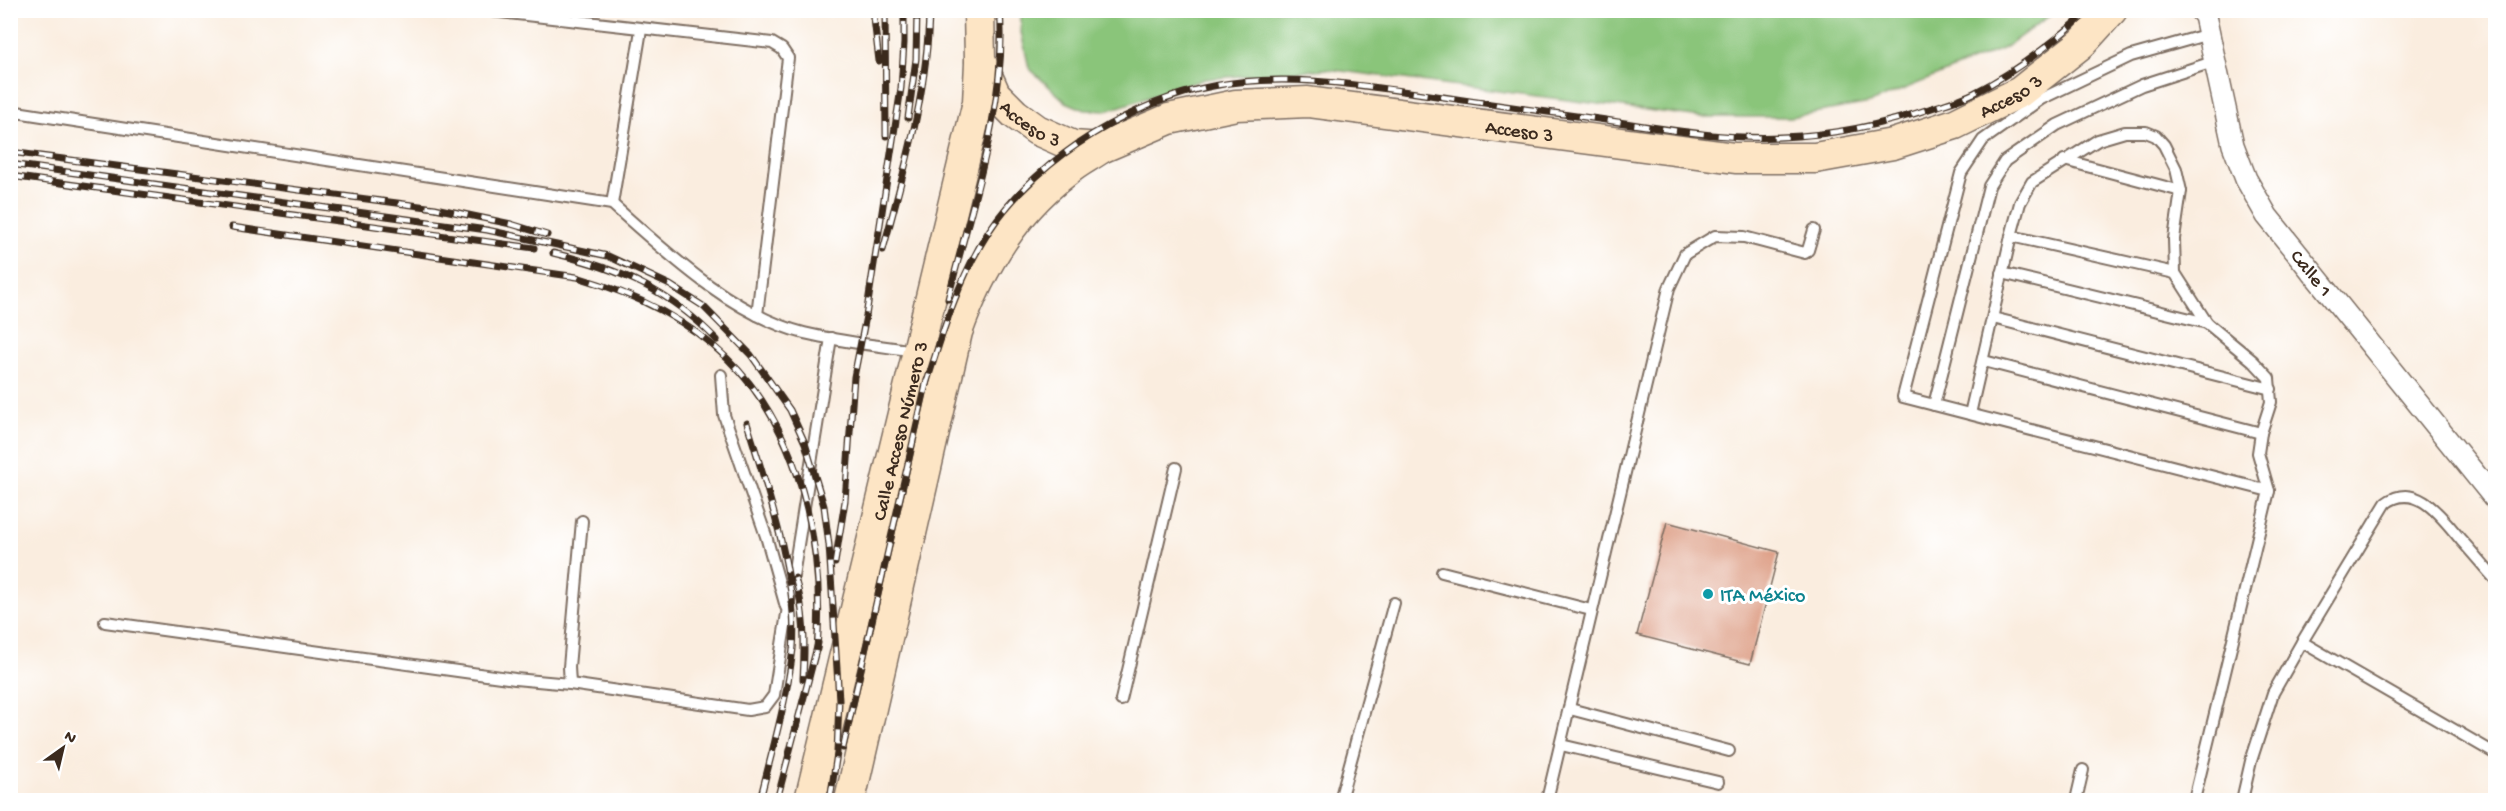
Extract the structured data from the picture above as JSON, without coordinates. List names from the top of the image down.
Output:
{
  "streets": {
    "street": ["Acceso 3", "Calle 1", "Calle Acceso Número 3"]
  },
  "crossings": [
    ["Acceso 3", "Calle Acceso Número 3"]
  ],
  "places": ["ITA México"],
  "north": "top right"
}
